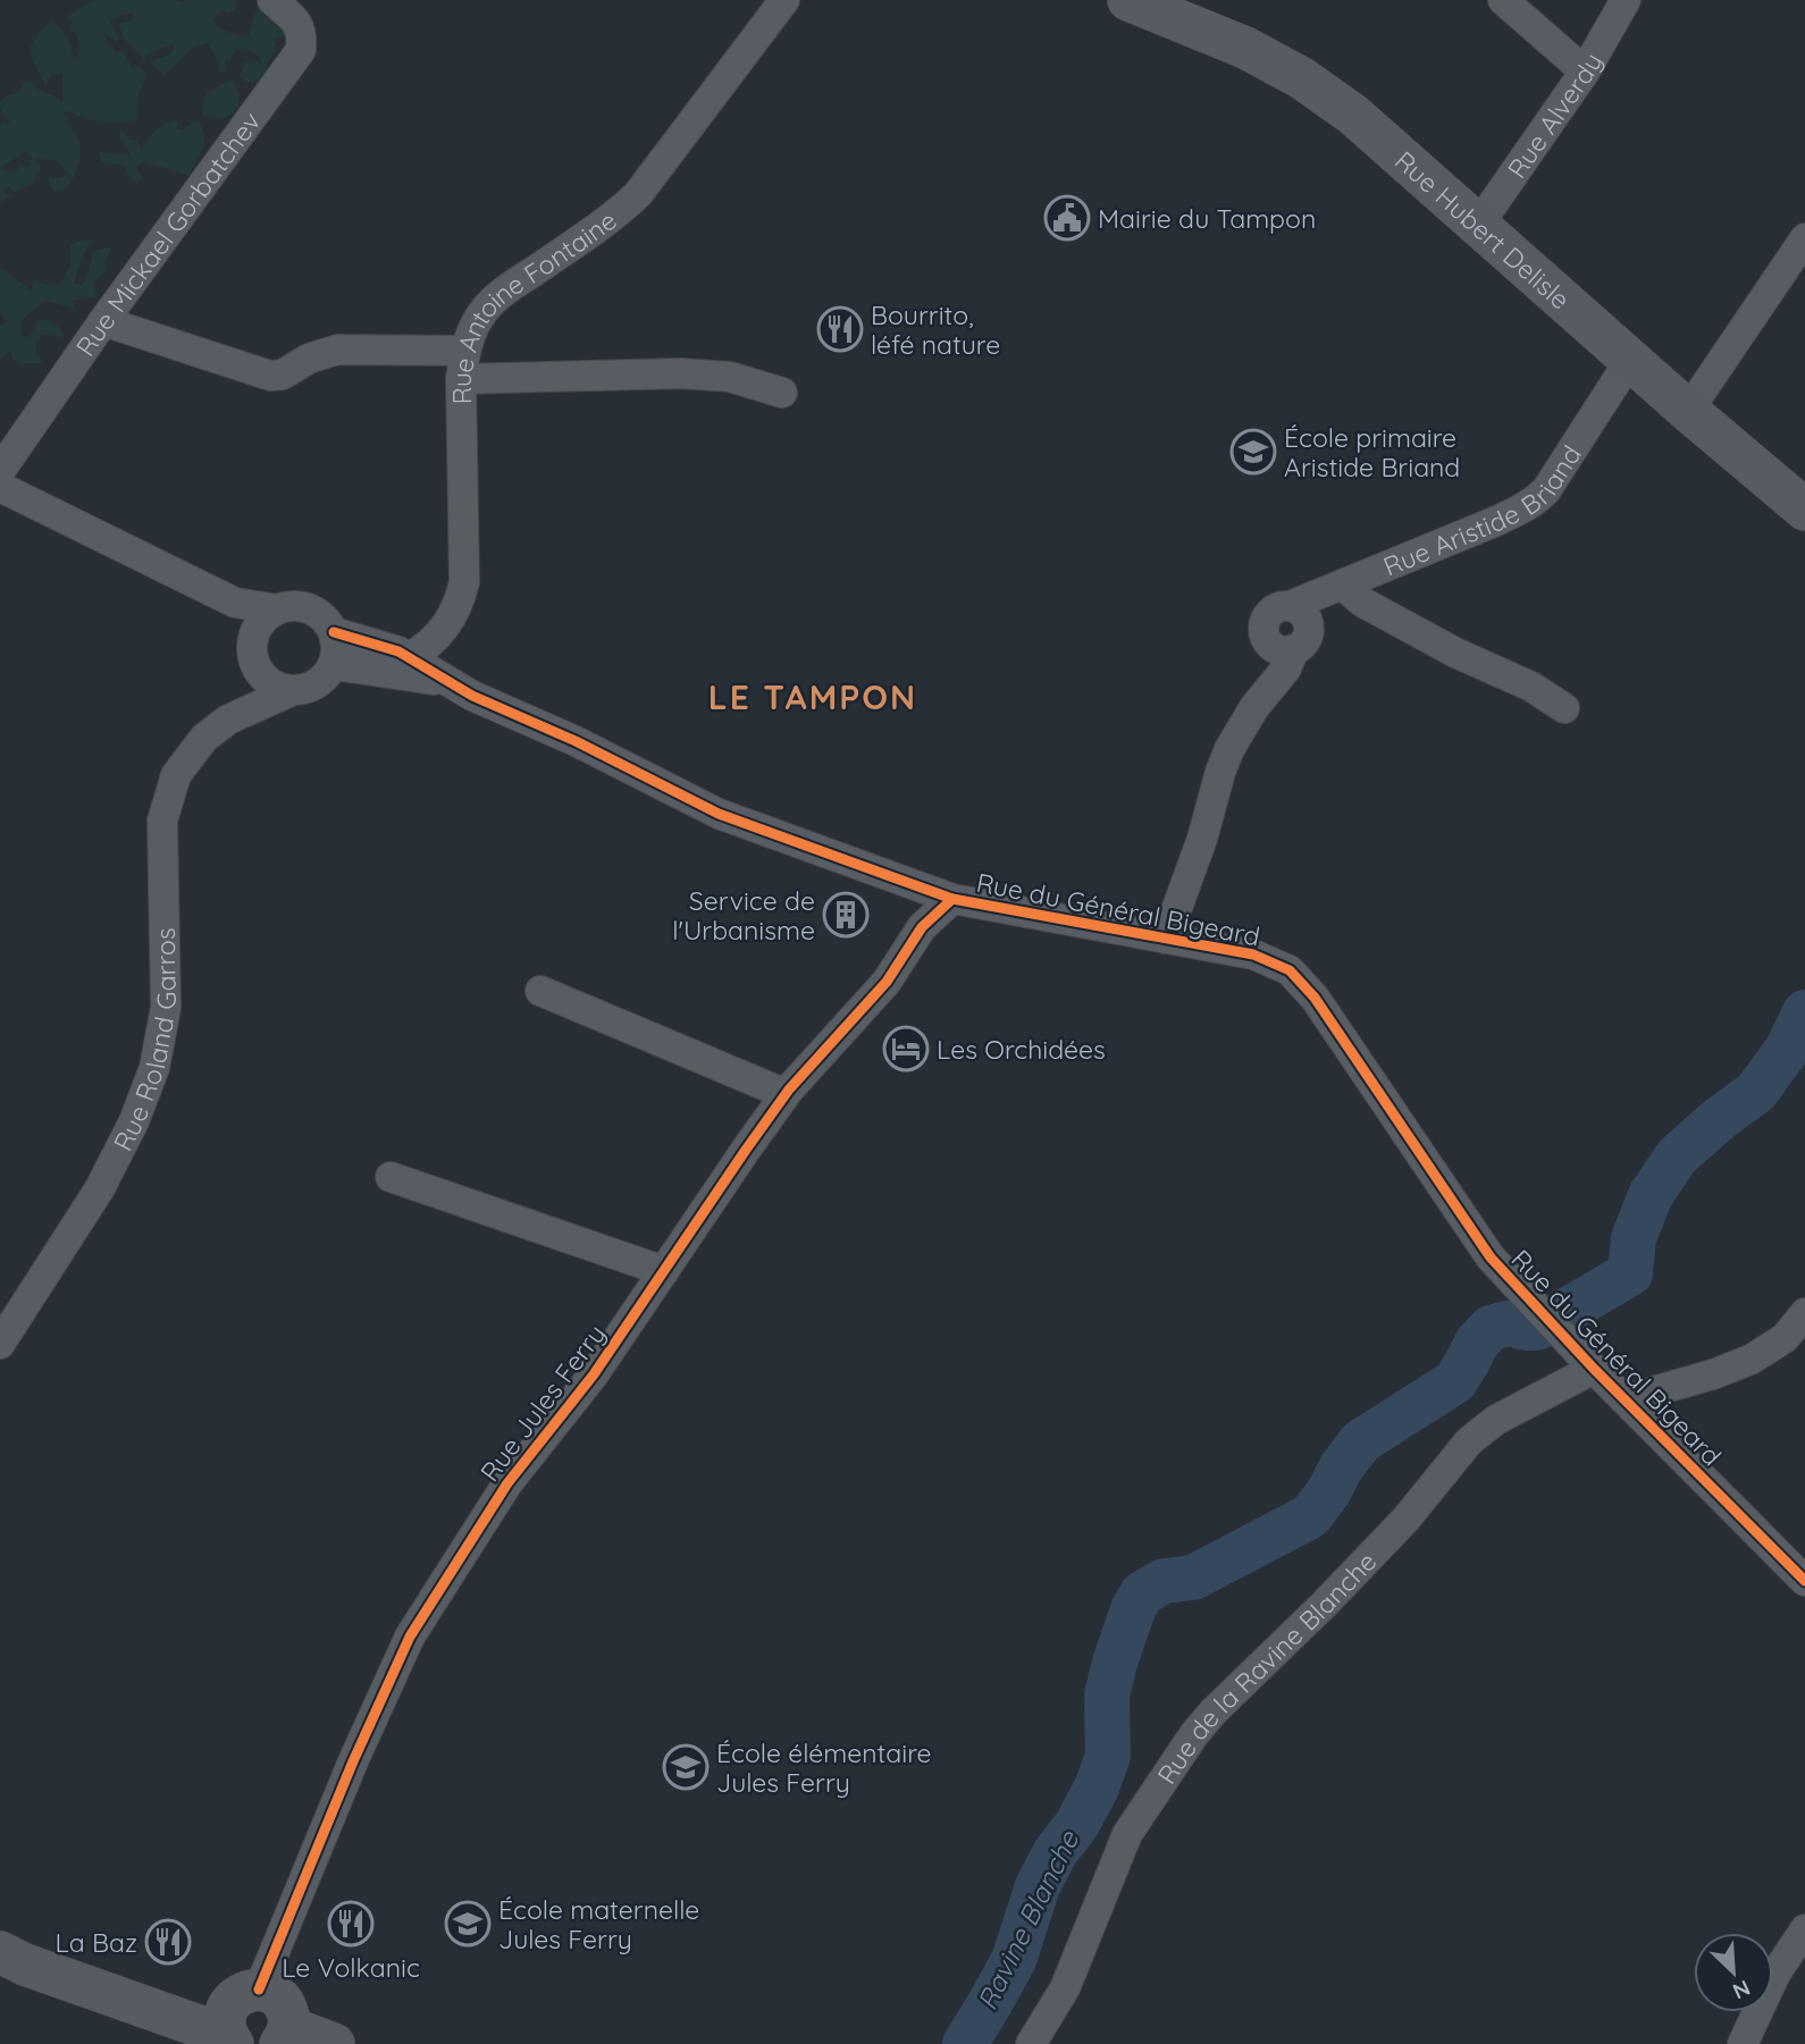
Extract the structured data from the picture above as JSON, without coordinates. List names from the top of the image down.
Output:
{
  "streets": {
    "main road": ["Rue Hubert Delisle"],
    "street": [
      "Rue Alverdy",
      "Rue Mickael Gorbatchev",
      "Rue Antoine Fontaine",
      "Rue Aristide Briand",
      "Rue du Général Bigeard",
      "Rue Roland Garros",
      "Rue Jules Ferry",
      "Rue de la Ravine Blanche"
    ]
  },
  "crossings": [
    ["Rue Alverdy", "Rue Hubert Delisle"],
    ["Rue Hubert Delisle", "Rue Aristide Briand"],
    ["Rue Antoine Fontaine", "Rue du Général Bigeard"],
    ["Rue Aristide Briand", "Rue du Général Bigeard"],
    ["Rue du Général Bigeard", "Rue Roland Garros"],
    ["Rue du Général Bigeard", "Rue Jules Ferry"],
    ["Rue du Général Bigeard", "Rue de la Ravine Blanche"]
  ],
  "districts": ["LE TAMPON"],
  "water": ["Ravine Blanche"],
  "places": {
    "public building": ["Mairie du Tampon"],
    "restaurant": ["Bourrito, léfé nature", "Le Volkanic", "La Baz"],
    "school or university": ["École primaire Aristide Briand", "École élémentaire Jules Ferry", "École maternelle Jules Ferry"],
    "building": ["Service de l'Urbanisme"],
    "hotel": ["Les Orchidées"]
  },
  "north": "bottom right"
}
